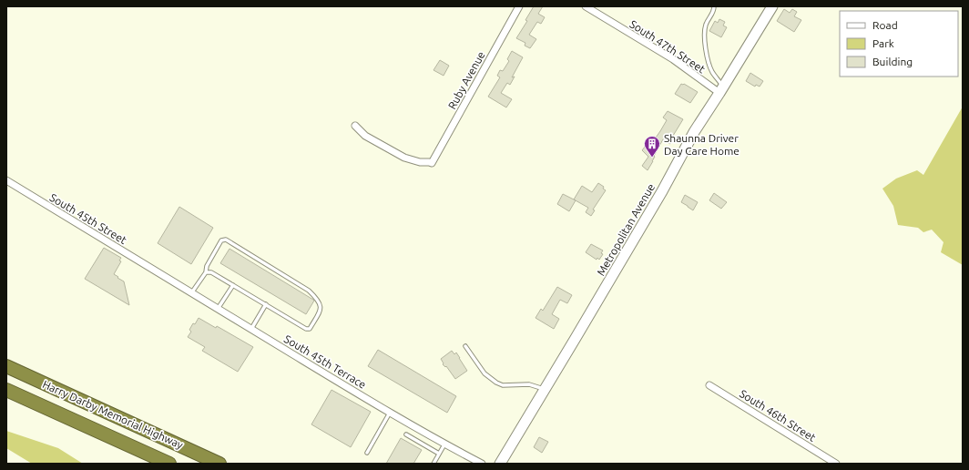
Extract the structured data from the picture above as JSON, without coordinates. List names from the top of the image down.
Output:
{
  "streets": {
    "highway": ["Harry Darby Memorial Highway"],
    "main road": ["Metropolitan Avenue"],
    "street": [
      "South 47th Street",
      "Ruby Avenue",
      "South 45th Street",
      "South 45th Terrace",
      "South 46th Street"
    ]
  },
  "crossings": [
    ["South 47th Street", "Metropolitan Avenue"],
    ["South 45th Street", "South 45th Terrace"]
  ],
  "places": {
    "building": ["Shaunna Driver Day Care Home"]
  },
  "legend": ["Road", "Park", "Building"]
}
